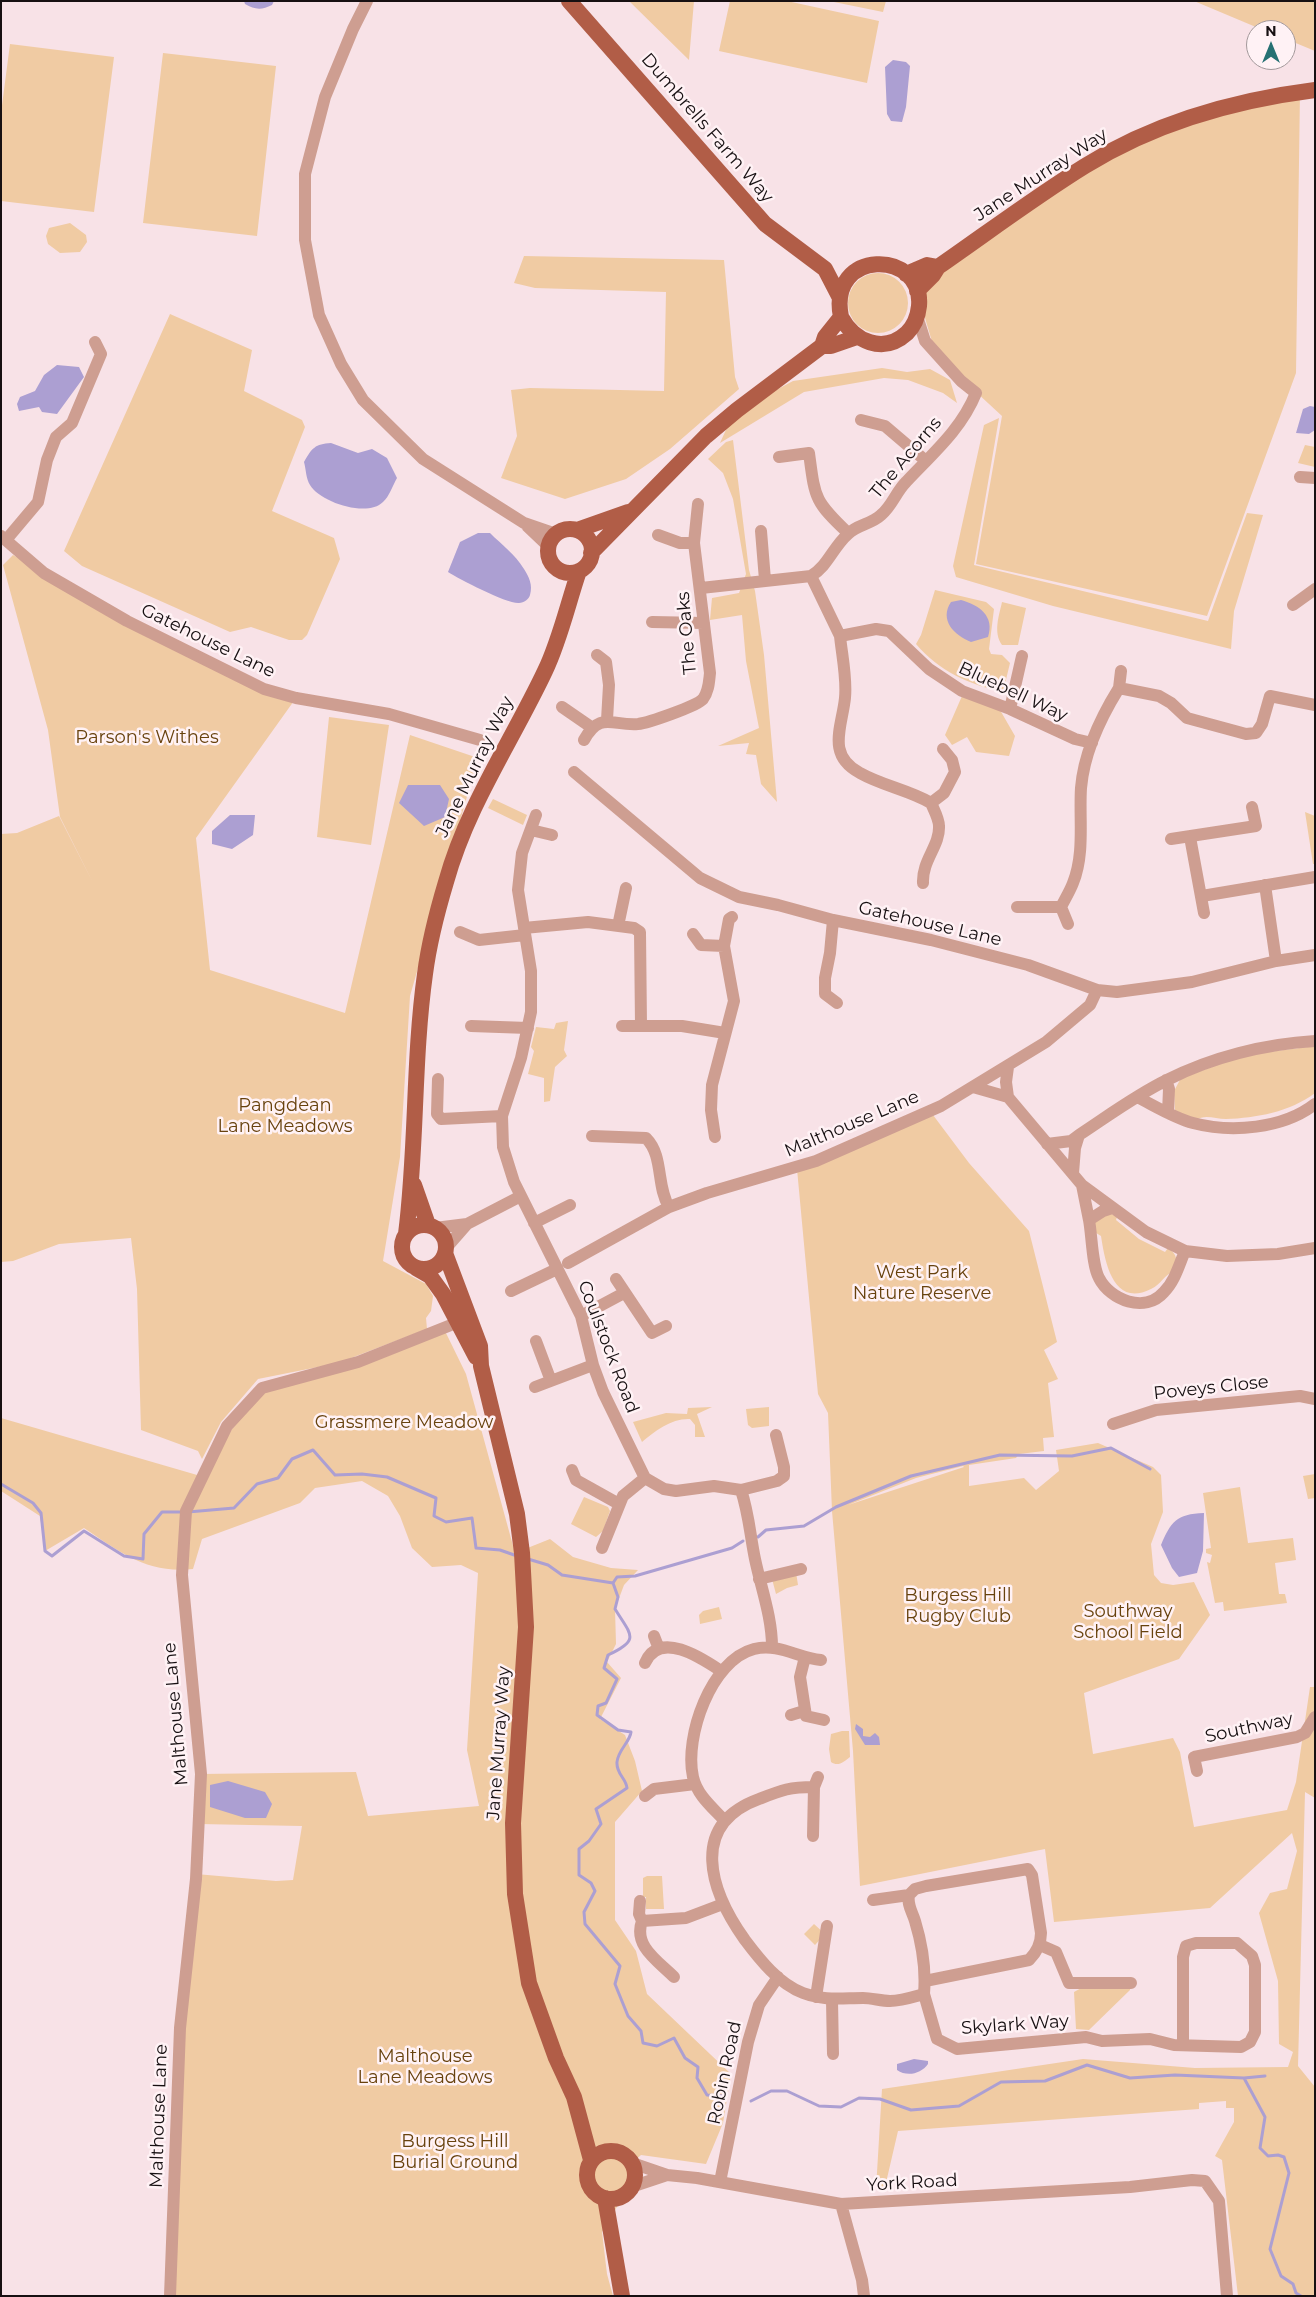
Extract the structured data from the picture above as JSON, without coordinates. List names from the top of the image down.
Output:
{
  "streets": {
    "main road": ["Dumbrells Farm Way", "Jane Murray Way"],
    "street": [
      "The Acorns",
      "The Oaks",
      "Gatehouse Lane",
      "Bluebell Way",
      "Malthouse Lane",
      "Coulstock Road",
      "Poveys Close",
      "Southway",
      "Skylark Way",
      "Robin Road",
      "York Road"
    ]
  },
  "crossings": [
    ["Dumbrells Farm Way", "Jane Murray Way"],
    ["Jane Murray Way", "Malthouse Lane"],
    ["Jane Murray Way", "York Road"],
    ["Gatehouse Lane", "Malthouse Lane"],
    ["Malthouse Lane", "Coulstock Road"],
    ["Robin Road", "York Road"]
  ],
  "parks": [
    "Parson's Withes",
    "Pangdean Lane Meadows",
    "West Park Nature Reserve",
    "Grassmere Meadow",
    "Burgess Hill Rugby Club",
    "Southway School Field",
    "Malthouse Lane Meadows",
    "Burgess Hill Burial Ground"
  ],
  "north": "top"
}
